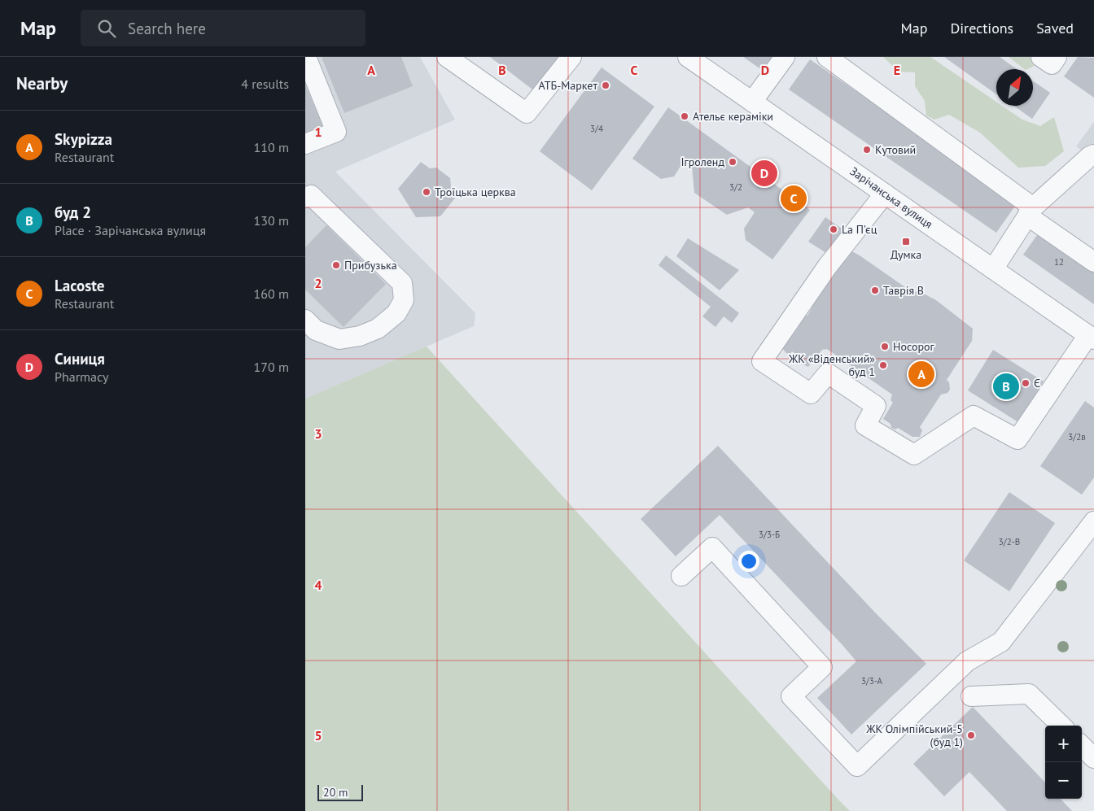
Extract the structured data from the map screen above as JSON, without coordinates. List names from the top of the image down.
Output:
{
  "streets": {
    "street": ["Зарічанська вулиця"]
  },
  "places": {
    "other": [
      "АТБ-Маркет",
      "Ательє кераміки",
      "Кутовий",
      "Ігроленд",
      "Троїцька церква",
      "La П'єц",
      "Прибузька",
      "Таврія В",
      "Носорог",
      "ЖК «Віденський» буд 1",
      "Є",
      "ЖК Олімпійський-5 (буд 1)"
    ],
    "transit": ["Думка"]
  },
  "house_numbers": [
    "3/4",
    "3/2",
    "12",
    "3/2в",
    "3/3-Б",
    "3/2-В",
    "3/3-А"
  ],
  "scale_bar": "20 m",
  "north": "top right",
  "page": {
    "header": "Map",
    "search": "Search here",
    "nav": ["Map", "Directions", "Saved"],
    "heading": ["Nearby", "4 results"],
    "list": [
      {
        "mark": "A",
        "name": "Skypizza",
        "note": "Restaurant",
        "value": "110 m"
      },
      {
        "mark": "B",
        "name": "буд 2",
        "note": "Place · Зарічанська вулиця",
        "value": "130 m"
      },
      {
        "mark": "C",
        "name": "Lacoste",
        "note": "Restaurant",
        "value": "160 m"
      },
      {
        "mark": "D",
        "name": "Синиця",
        "note": "Pharmacy",
        "value": "170 m"
      }
    ],
    "pins": [
      "D",
      "C",
      "A",
      "B"
    ],
    "map_buttons": ["+", "−"],
    "scale": "20 m"
  },
  "grid": {
    "columns": [
      "A",
      "B",
      "C",
      "D",
      "E"
    ],
    "rows": [
      "1",
      "2",
      "3",
      "4",
      "5"
    ]
  }
}
